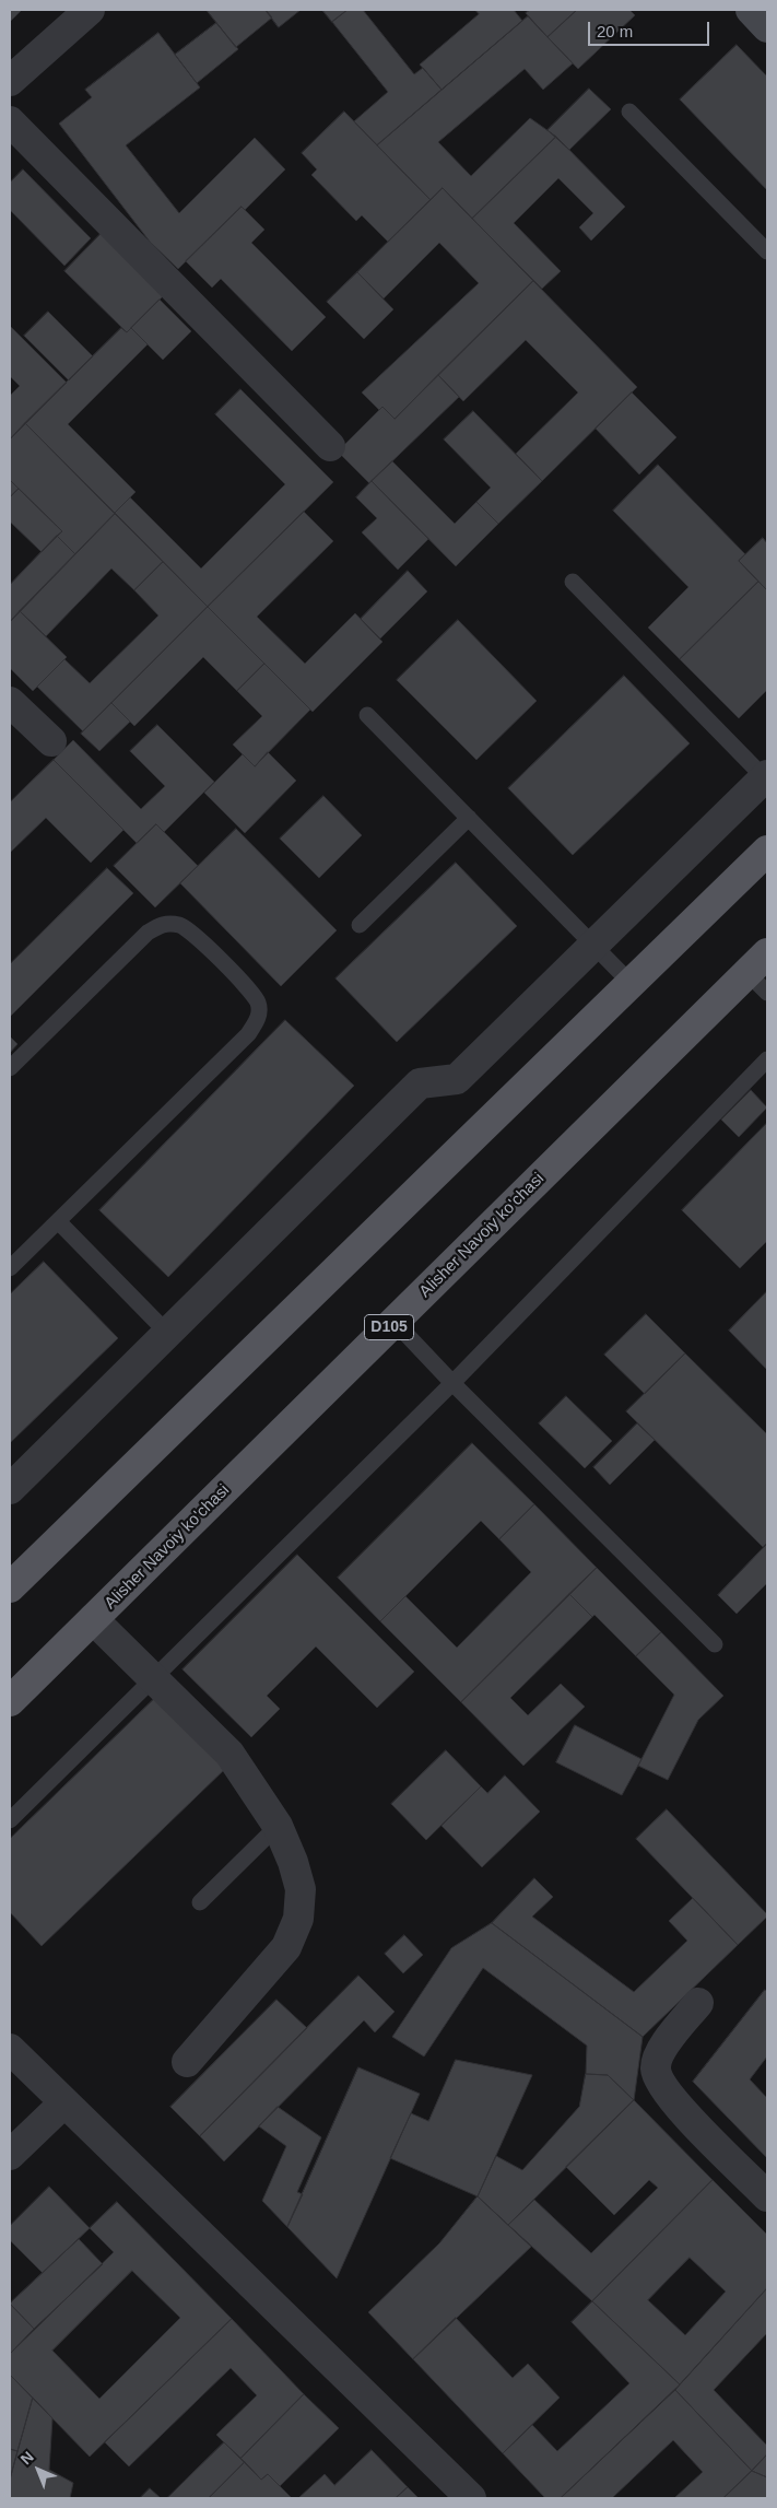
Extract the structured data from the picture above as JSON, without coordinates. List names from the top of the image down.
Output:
{
  "streets": {
    "main road": ["Alisher Navoiy ko'chasi", "D105"]
  },
  "scale_bar": "20 m",
  "north": "top left"
}
